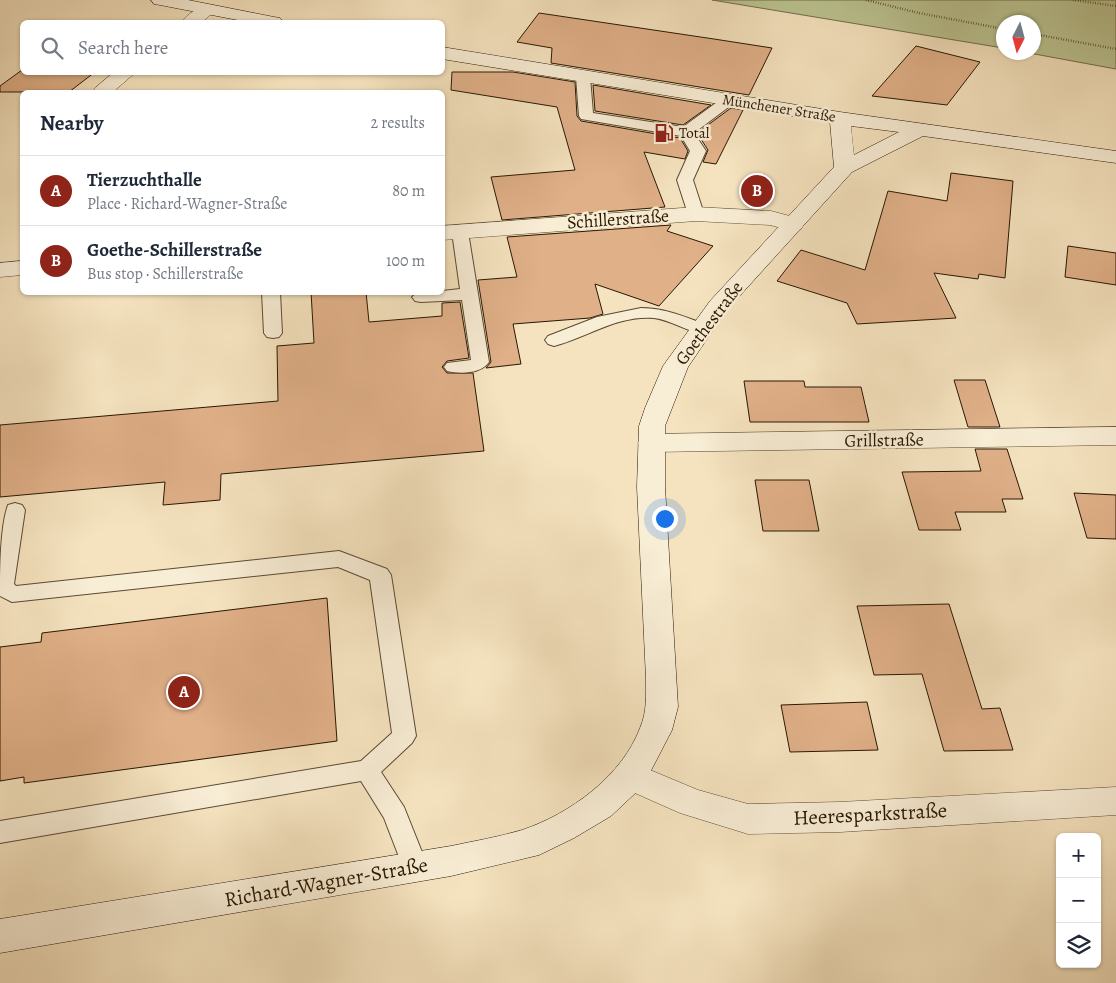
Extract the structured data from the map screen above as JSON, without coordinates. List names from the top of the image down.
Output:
{
  "streets": {
    "street": [
      "Münchener Straße",
      "Schillerstraße",
      "Goethestraße",
      "Grillstraße",
      "Heeresparkstraße",
      "Richard-Wagner-Straße"
    ]
  },
  "crossings": [
    ["Münchener Straße", "Goethestraße"],
    ["Schillerstraße", "Goethestraße"],
    ["Goethestraße", "Grillstraße"],
    ["Goethestraße", "Heeresparkstraße"],
    ["Goethestraße", "Richard-Wagner-Straße"],
    ["Heeresparkstraße", "Richard-Wagner-Straße"]
  ],
  "places": {
    "fuel station": ["Total"]
  },
  "north": "bottom",
  "page": {
    "search": "Search here",
    "heading": ["Nearby", "2 results"],
    "list": [
      {
        "mark": "A",
        "name": "Tierzuchthalle",
        "note": "Place · Richard-Wagner-Straße",
        "value": "80 m"
      },
      {
        "mark": "B",
        "name": "Goethe-Schillerstraße",
        "note": "Bus stop · Schillerstraße",
        "value": "100 m"
      }
    ],
    "pins": ["B", "A"],
    "map_buttons": ["+", "−"]
  }
}
